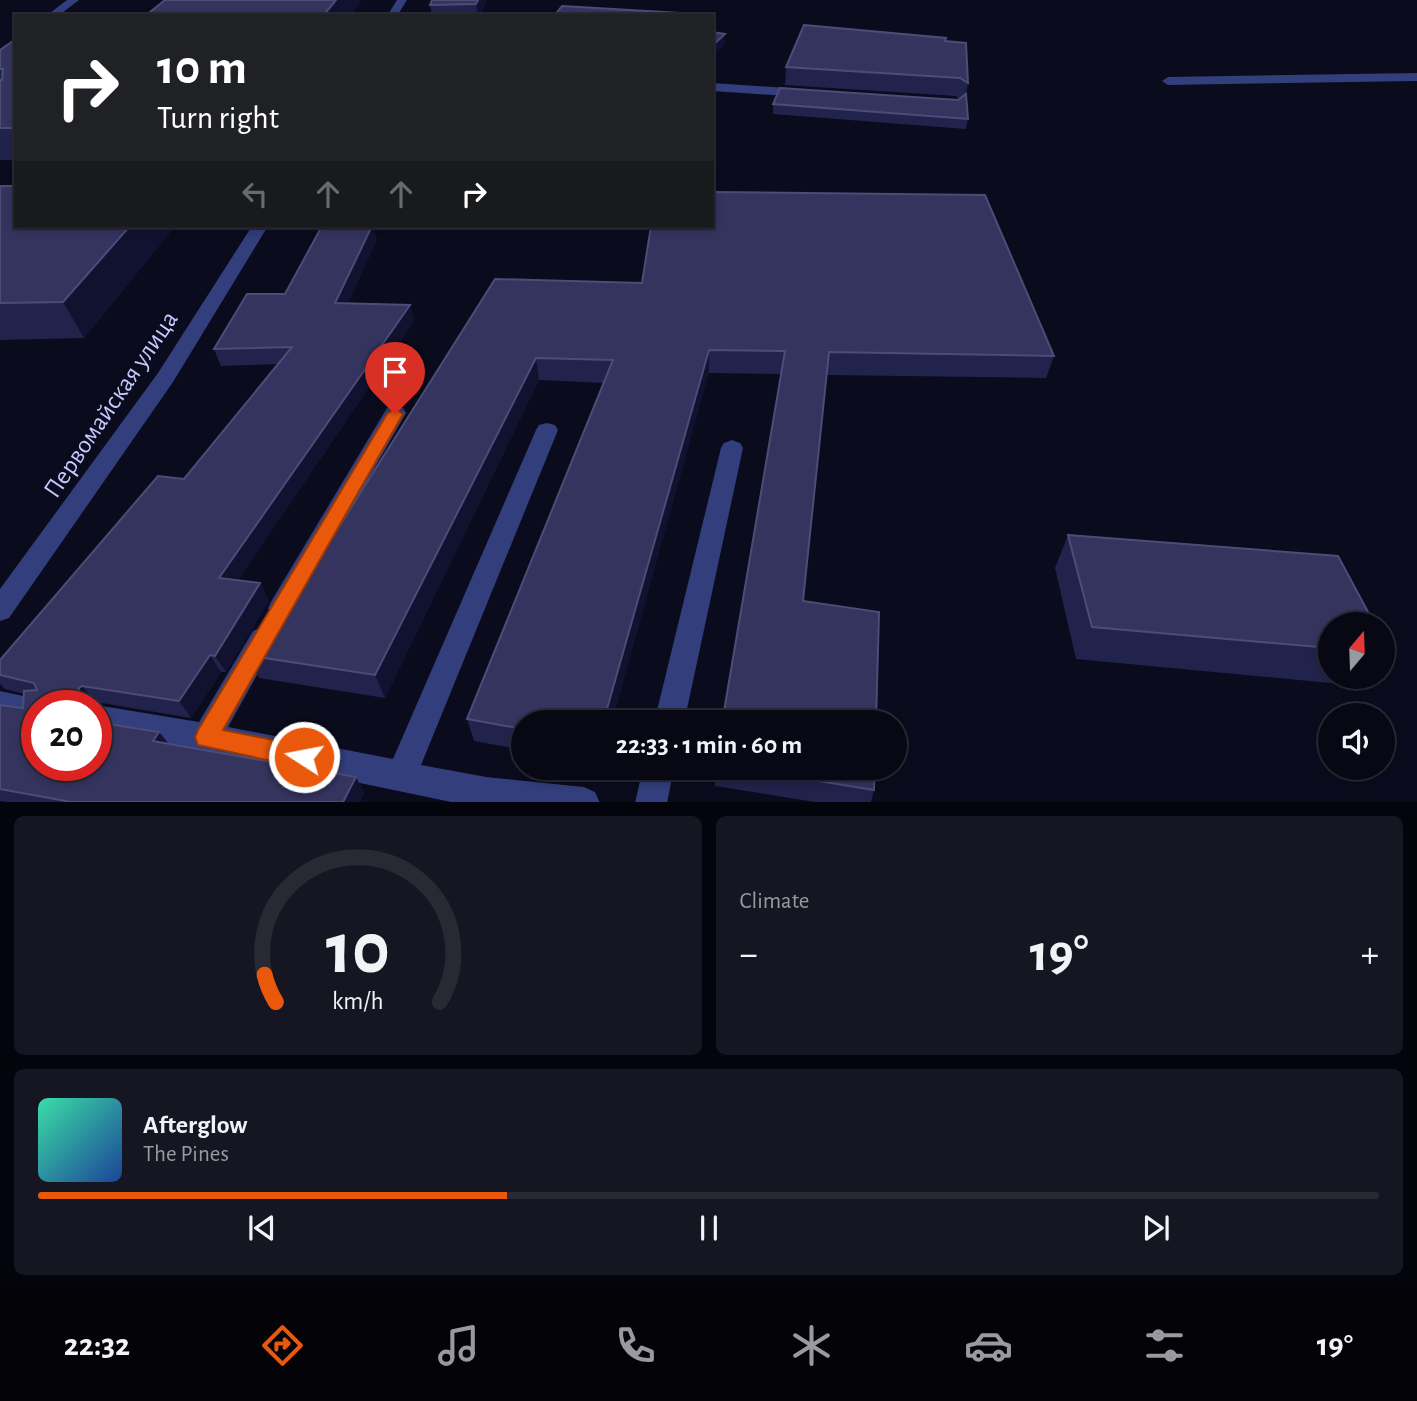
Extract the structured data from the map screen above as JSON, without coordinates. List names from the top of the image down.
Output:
{
  "streets": {
    "street": ["Первомайская улица"]
  },
  "north": "top",
  "page": {
    "turn": ["10 m", "Turn right"],
    "limit": "20",
    "trip": "22:33 · 1 min · 60 m",
    "tile": "Climate",
    "heat": ["−", "19°", "+"],
    "song": ["Afterglow", "The Pines"],
    "tabs": ["22:32", "19°"],
    "gauge": ["10", "km/h"]
  }
}
